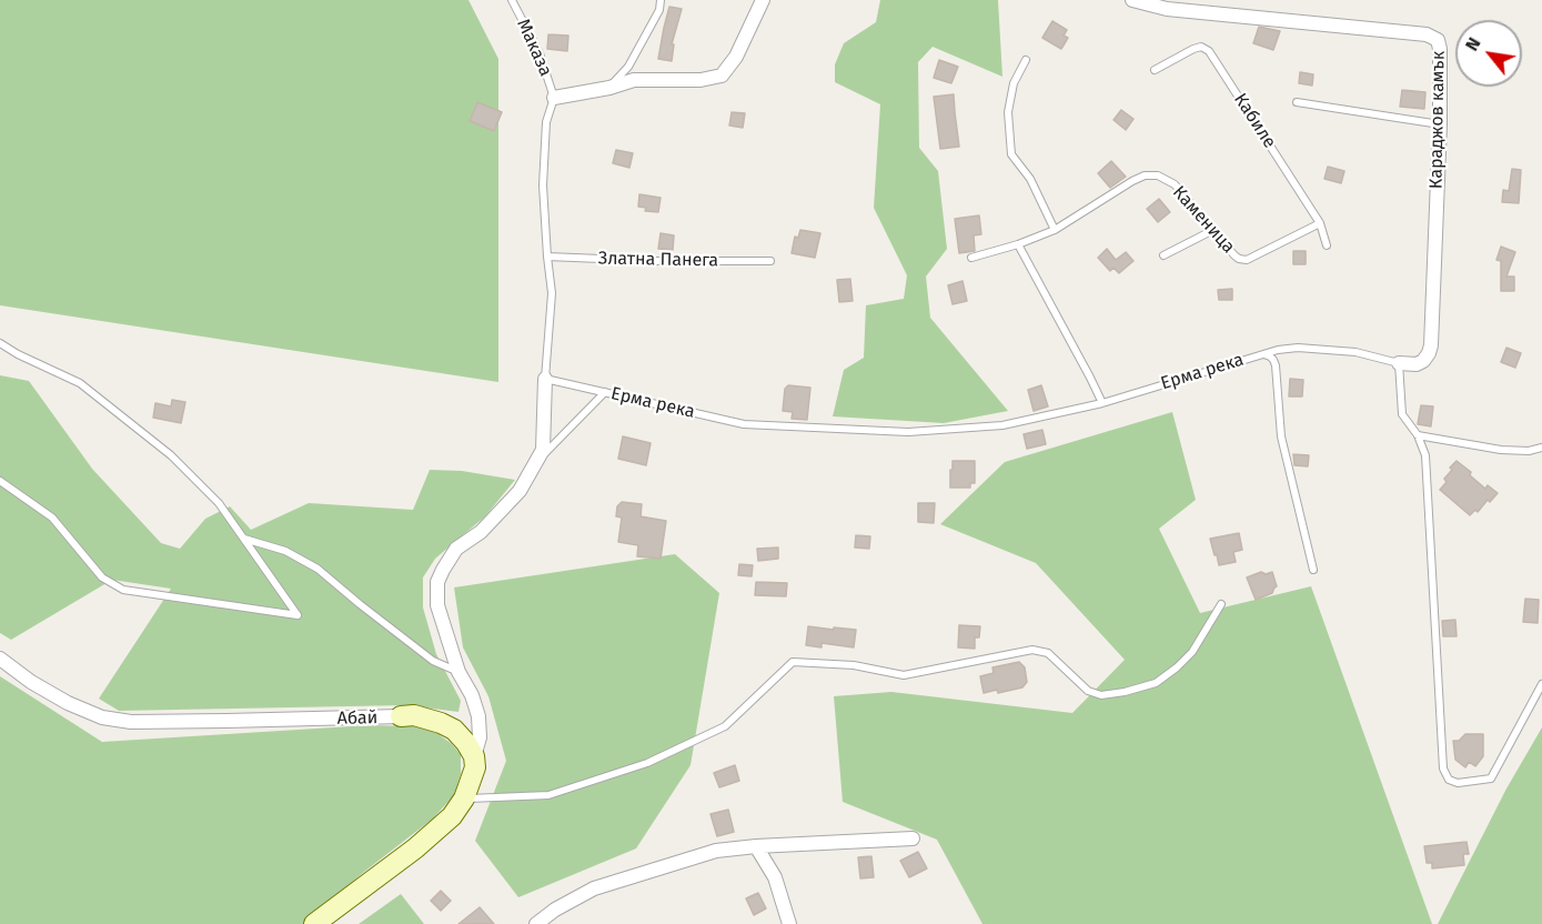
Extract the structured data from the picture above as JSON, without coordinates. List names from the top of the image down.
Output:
{
  "streets": {
    "street": ["Караджов камък", "Абай"],
    "lane": [
      "Маказа",
      "Кабиле",
      "Каменица",
      "Златна Панега",
      "Ерма река"
    ]
  },
  "crossings": [
    ["Караджов камък", "Ерма река"],
    ["Кабиле", "Каменица"]
  ],
  "north": "top left"
}
